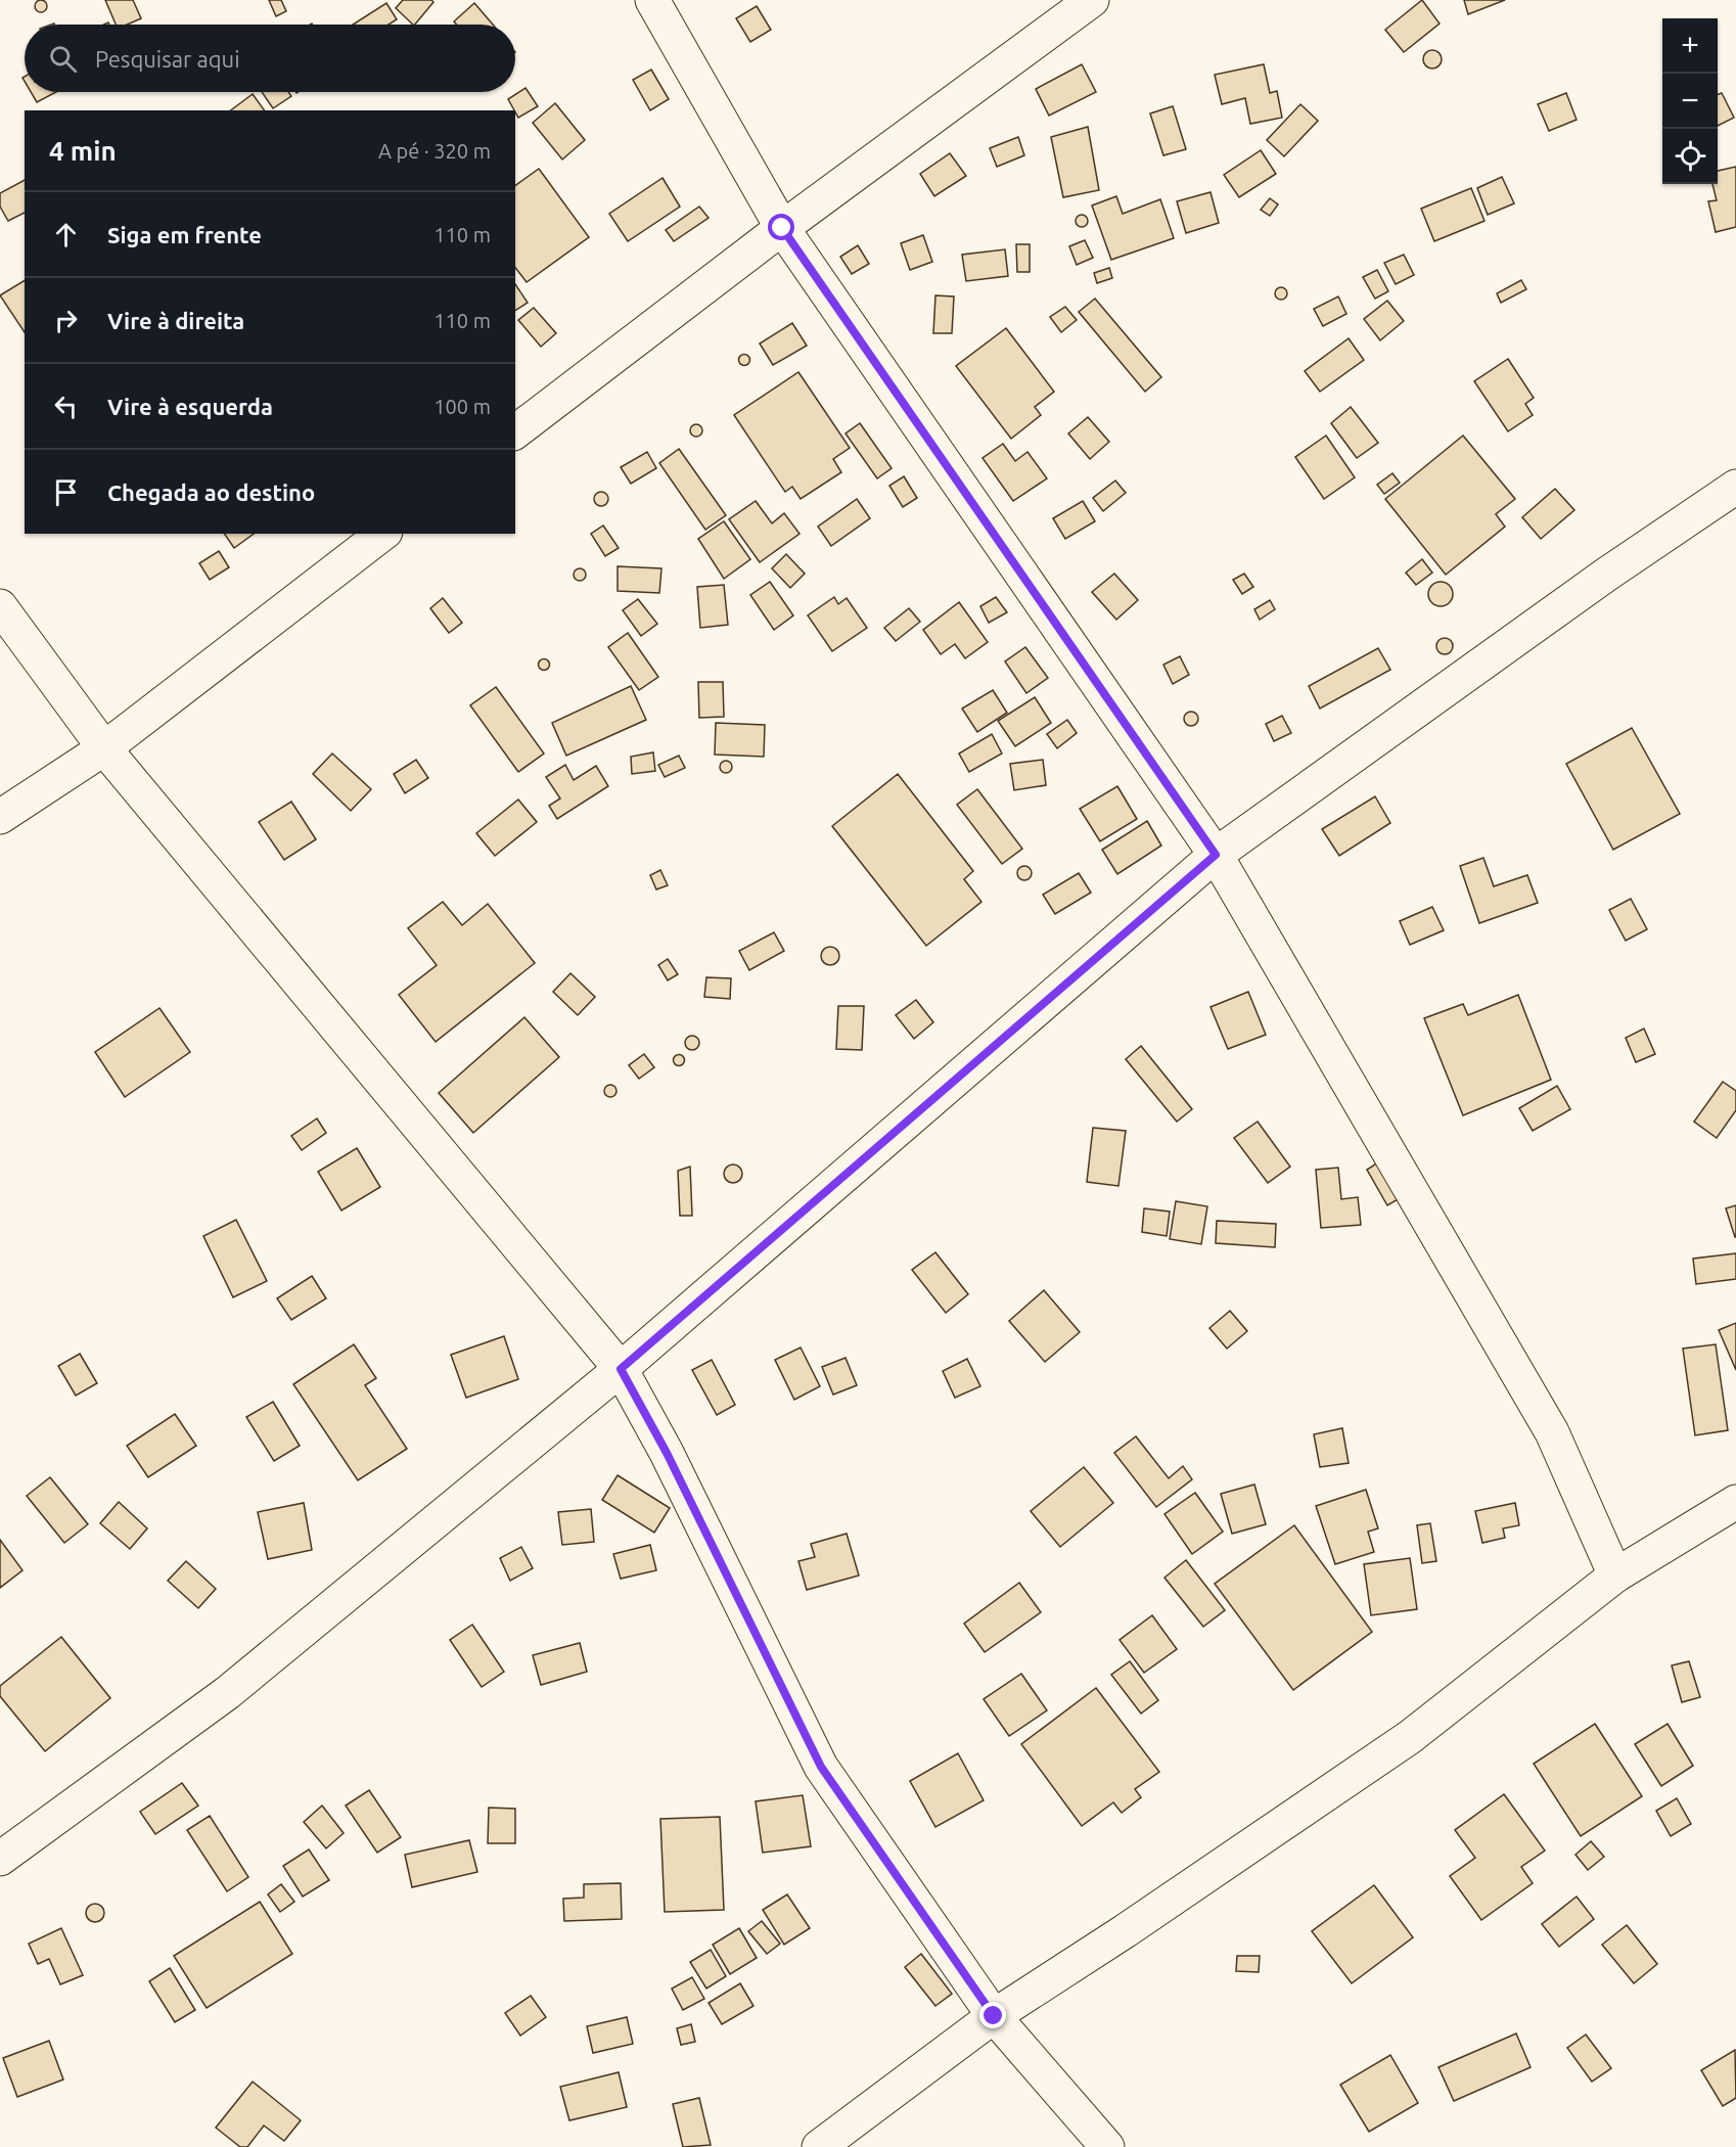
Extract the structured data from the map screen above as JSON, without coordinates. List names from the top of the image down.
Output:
{
  "page": {
    "map_buttons": ["+", "−"],
    "search": "Pesquisar aqui",
    "heading": ["4 min", "A pé · 320 m"],
    "list": [
      ["Siga em frente", "110 m"],
      ["Vire à direita", "110 m"],
      ["Vire à esquerda", "100 m"],
      "Chegada ao destino"
    ]
  }
}
